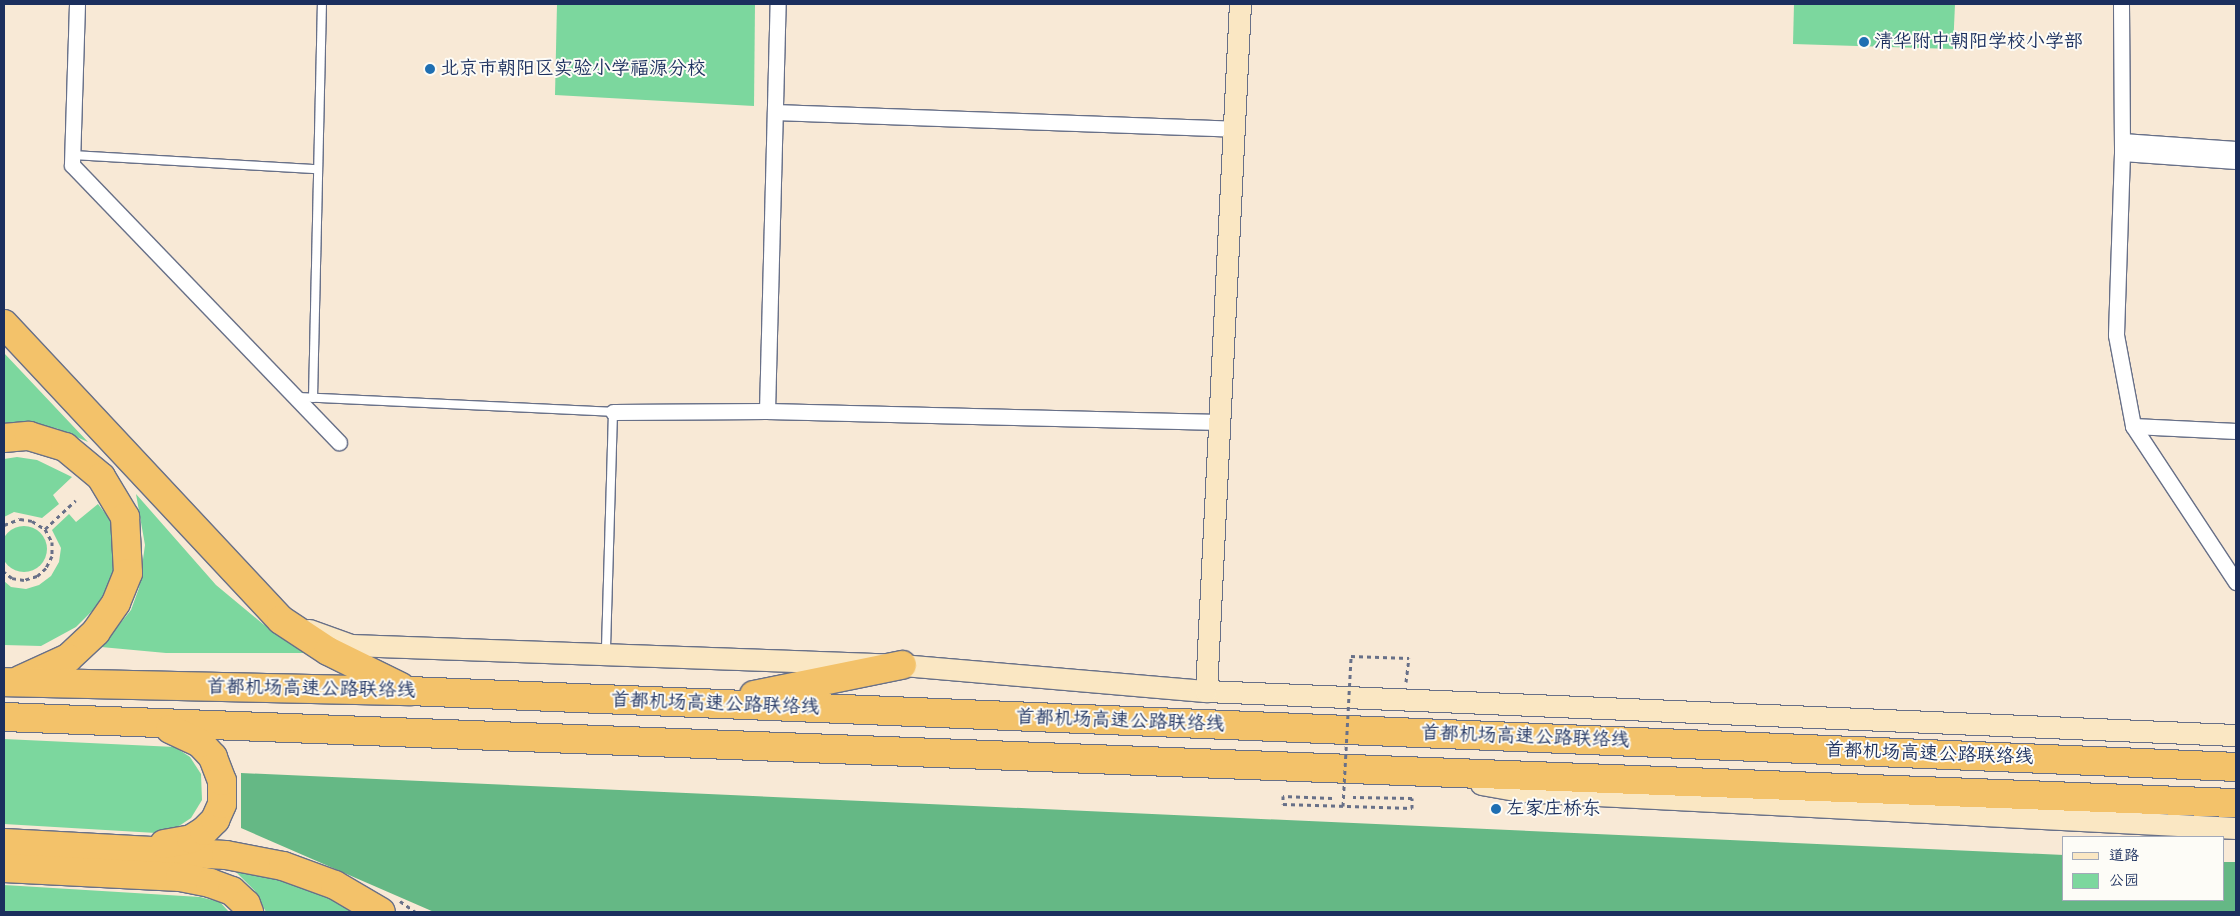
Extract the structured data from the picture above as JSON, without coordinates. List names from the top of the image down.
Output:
{
  "streets": {
    "highway": ["首都机场高速公路联络线"]
  },
  "places": ["清华附中朝阳学校小学部", "北京市朝阳区实验小学福源分校", "左家庄桥东"],
  "legend": ["道路", "公园"]
}
